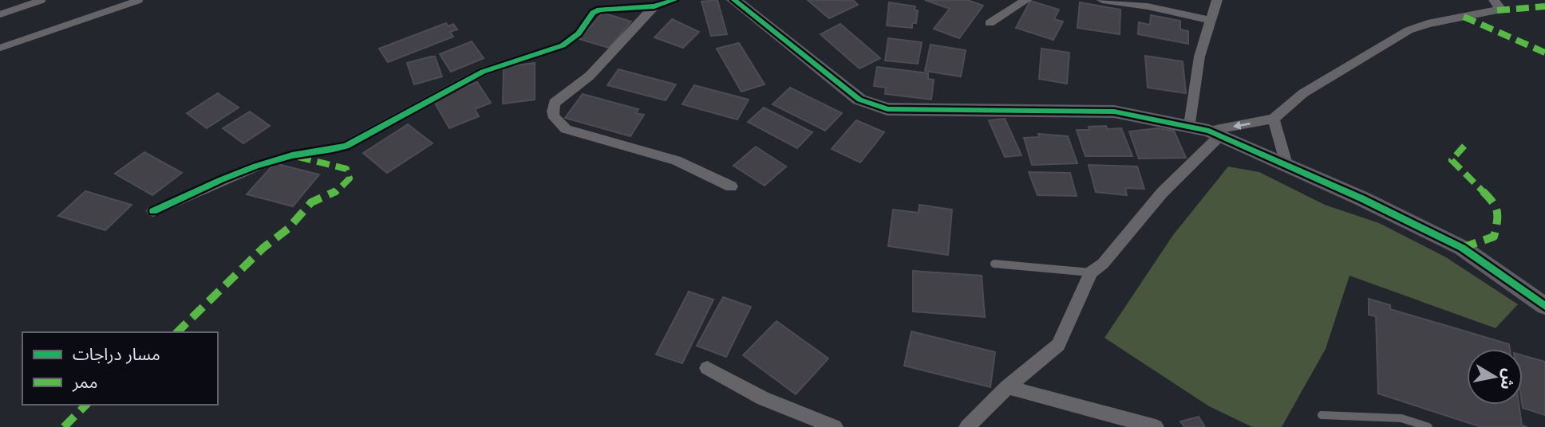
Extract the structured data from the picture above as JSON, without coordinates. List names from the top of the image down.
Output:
{
  "legend": ["مسار دراجات", "ممر"],
  "north": "right"
}
